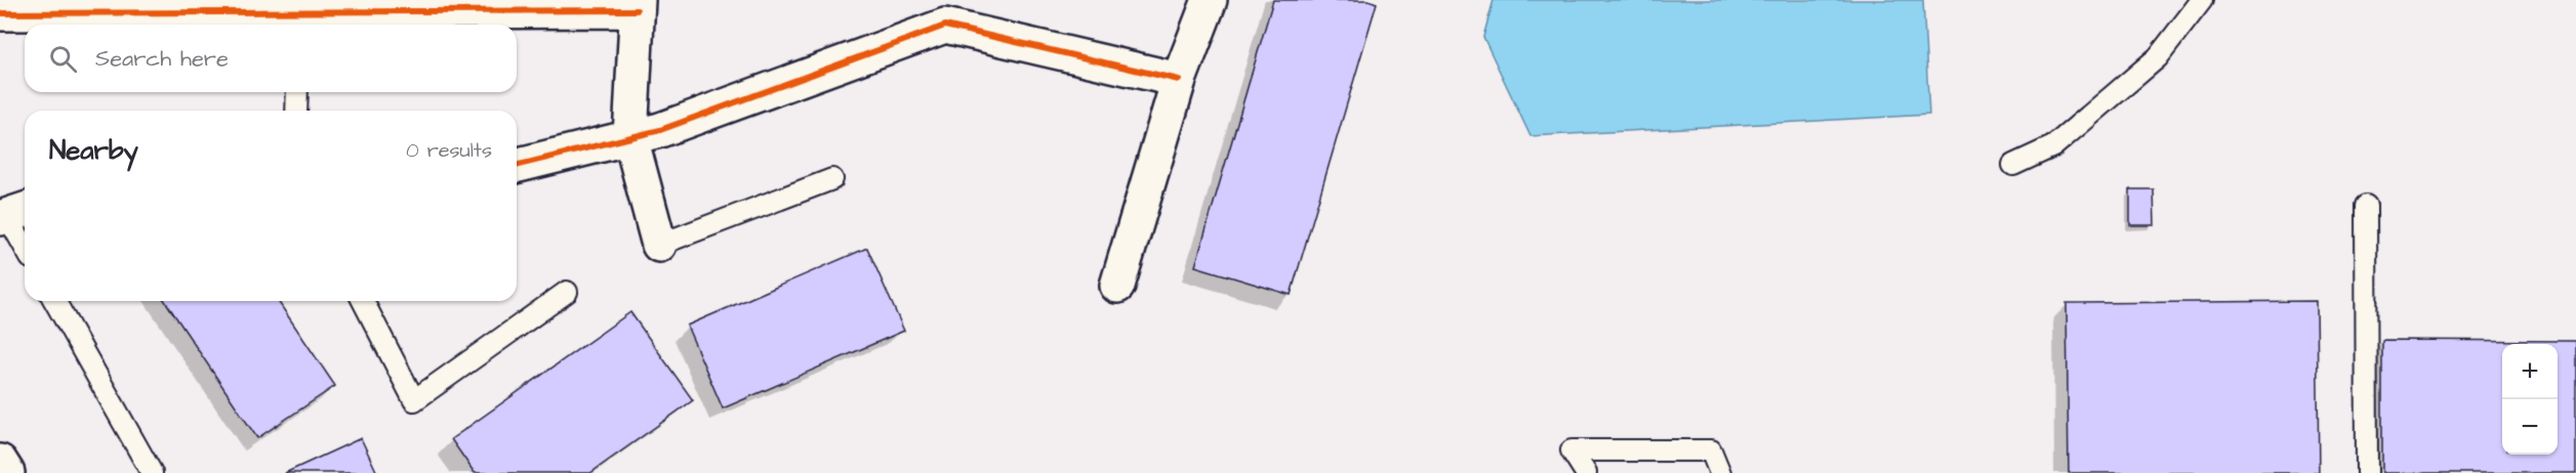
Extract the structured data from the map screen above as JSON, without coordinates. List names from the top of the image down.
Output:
{
  "page": {
    "search": "Search here",
    "heading": ["Nearby", "0 results"],
    "map_buttons": ["+", "−"]
  }
}
